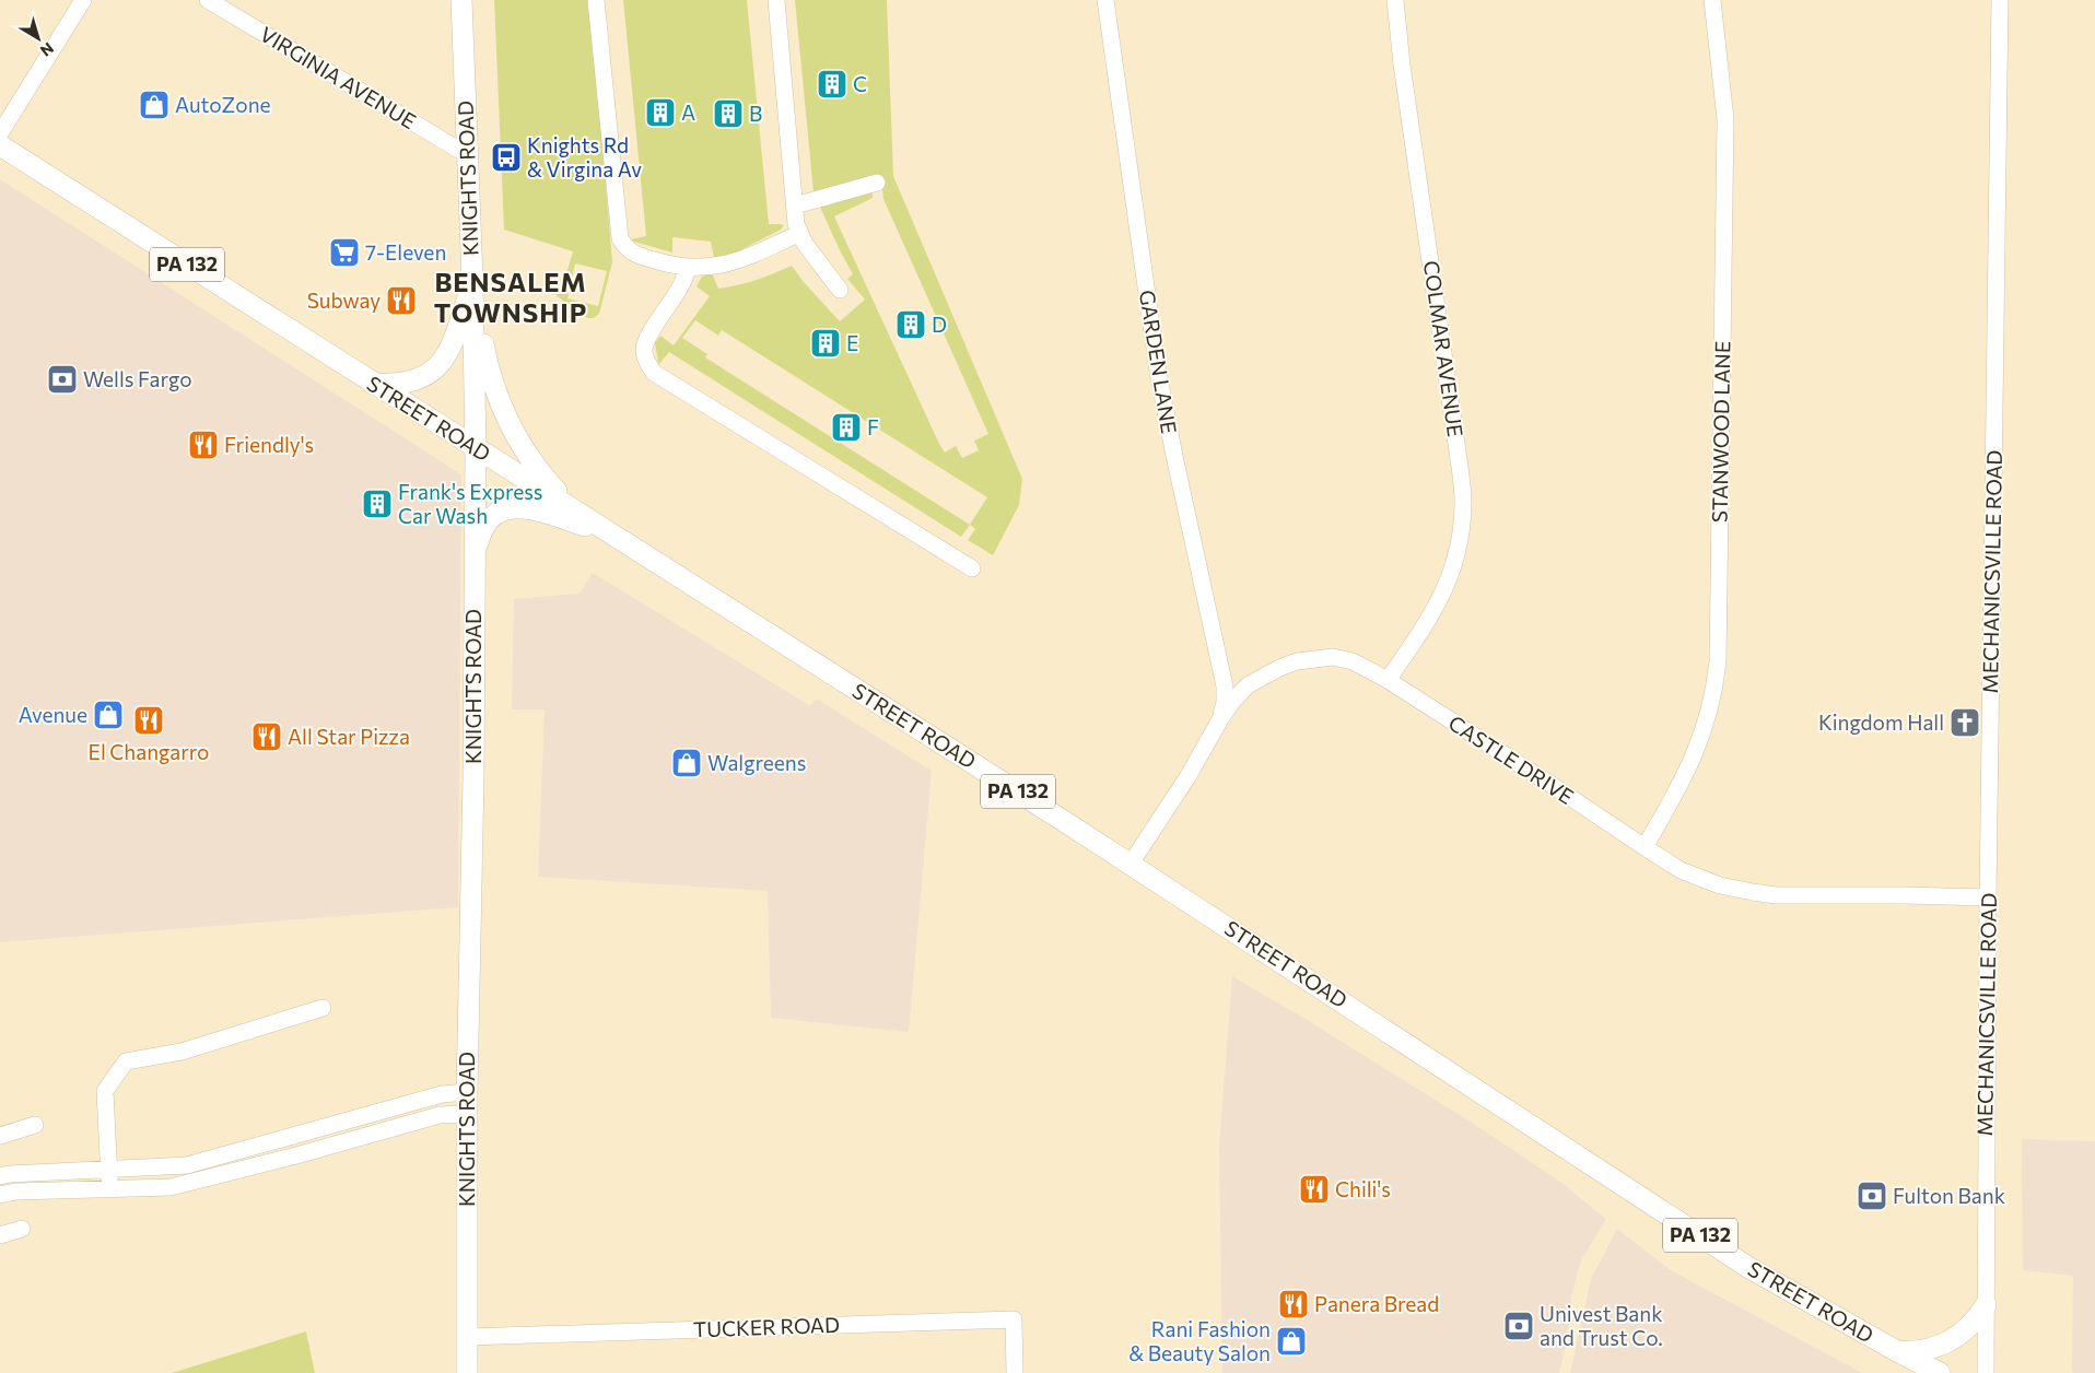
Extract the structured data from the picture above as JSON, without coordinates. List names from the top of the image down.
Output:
{
  "streets": {
    "main road": ["KNIGHTS ROAD", "PA 132", "STREET ROAD"],
    "street": [
      "VIRGINIA AVENUE",
      "COLMAR AVENUE",
      "GARDEN LANE",
      "STANWOOD LANE",
      "MECHANICSVILLE ROAD",
      "CASTLE DRIVE",
      "TUCKER ROAD"
    ]
  },
  "crossings": [
    ["VIRGINIA AVENUE", "KNIGHTS ROAD"],
    ["KNIGHTS ROAD", "STREET ROAD"],
    ["KNIGHTS ROAD", "TUCKER ROAD"],
    ["COLMAR AVENUE", "CASTLE DRIVE"],
    ["GARDEN LANE", "CASTLE DRIVE"],
    ["STREET ROAD", "CASTLE DRIVE"],
    ["STANWOOD LANE", "CASTLE DRIVE"],
    ["MECHANICSVILLE ROAD", "CASTLE DRIVE"]
  ],
  "districts": ["BENSALEM TOWNSHIP"],
  "places": {
    "building": [
      "C",
      "A",
      "B",
      "D",
      "E",
      "F",
      "Frank's Express Car Wash"
    ],
    "shop": [
      "AutoZone",
      "Avenue",
      "Walgreens",
      "Rani Fashion & Beauty Salon"
    ],
    "bus stop": ["Knights Rd & Virgina Av"],
    "supermarket": ["7-Eleven"],
    "restaurant": [
      "Subway",
      "Friendly's",
      "El Changarro",
      "All Star Pizza",
      "Chili's",
      "Panera Bread"
    ],
    "bank": ["Wells Fargo", "Fulton Bank", "Univest Bank and Trust Co."],
    "church": ["Kingdom Hall"]
  },
  "north": "bottom right"
}
